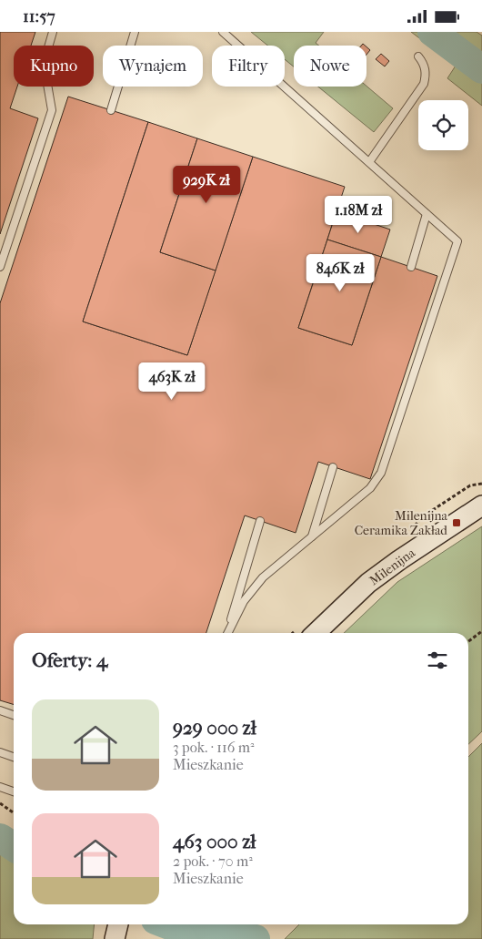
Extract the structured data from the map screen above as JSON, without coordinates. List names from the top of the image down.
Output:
{
  "streets": {
    "street": ["Milenijna"]
  },
  "places": {
    "transit": ["Milenijna Ceramika Zakład"]
  },
  "page": {
    "status": "11:57",
    "chip": [
      "Kupno",
      "Wynajem",
      "Filtry",
      "Nowe"
    ],
    "price": [
      "929K zł",
      "1.18M zł",
      "846K zł",
      "463K zł"
    ],
    "heading": "Oferty: 4",
    "list": [
      {
        "name": "929 000 zł",
        "note": "3 pok. · 116 m² · Mieszkanie"
      },
      {
        "name": "463 000 zł",
        "note": "2 pok. · 70 m² · Mieszkanie"
      }
    ]
  }
}
